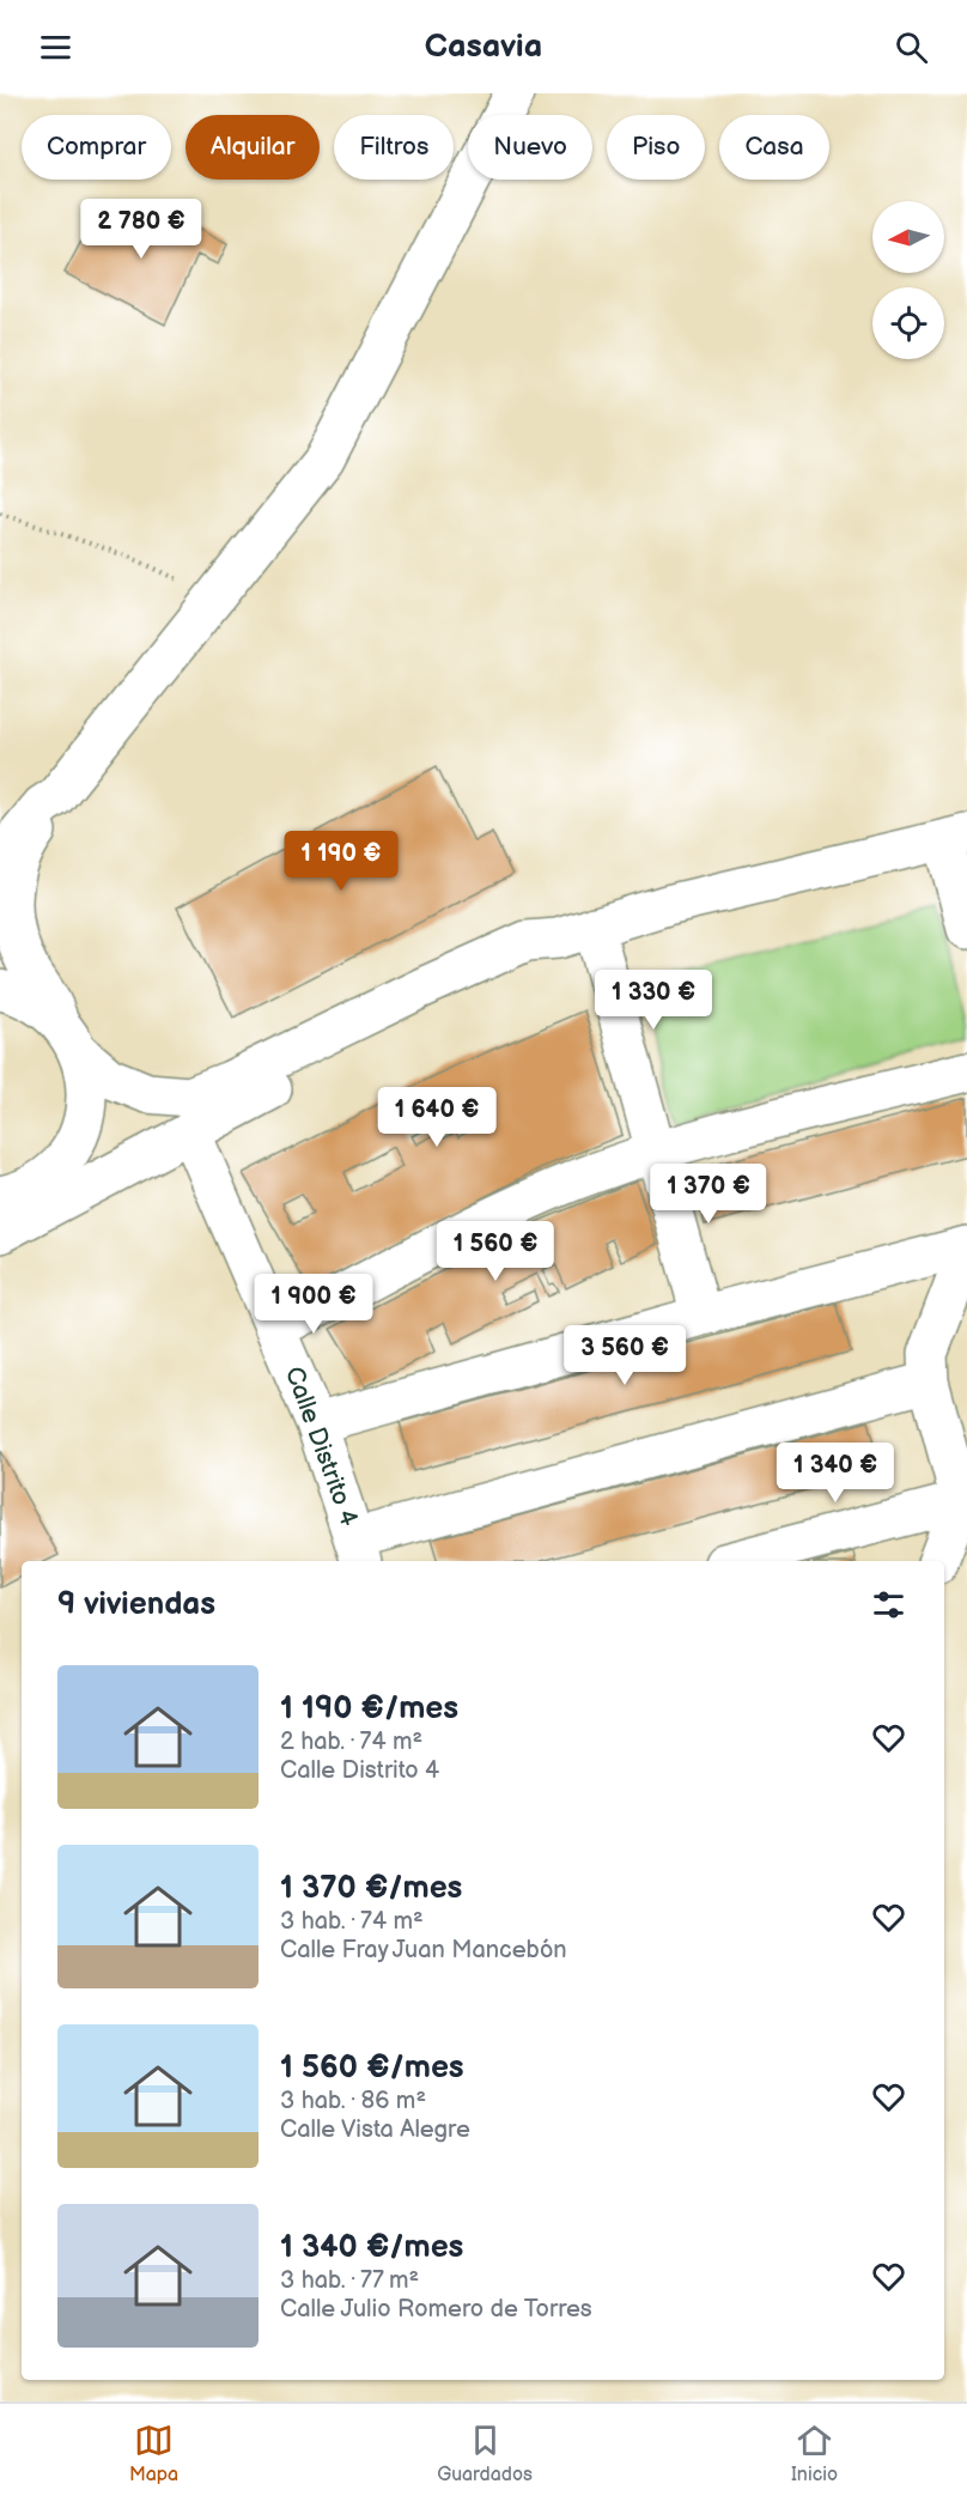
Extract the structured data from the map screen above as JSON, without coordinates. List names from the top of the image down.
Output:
{
  "streets": {
    "street": ["Calle Distrito 4"]
  },
  "north": "left",
  "page": {
    "header": "Casavia",
    "chip": [
      "Comprar",
      "Alquilar",
      "Filtros",
      "Nuevo",
      "Piso",
      "Casa"
    ],
    "price": [
      "2 780 €",
      "1 190 €",
      "1 330 €",
      "1 640 €",
      "1 370 €",
      "1 560 €",
      "1 900 €",
      "3 560 €",
      "1 340 €"
    ],
    "heading": "9 viviendas",
    "list": [
      {
        "name": "1 190 €/mes",
        "note": "2 hab. · 74 m² · Calle Distrito 4"
      },
      {
        "name": "1 370 €/mes",
        "note": "3 hab. · 74 m² · Calle Fray Juan Mancebón"
      },
      {
        "name": "1 560 €/mes",
        "note": "3 hab. · 86 m² · Calle Vista Alegre"
      },
      {
        "name": "1 340 €/mes",
        "note": "3 hab. · 77 m² · Calle Julio Romero de Torres"
      }
    ],
    "tabs": ["Mapa", "Guardados", "Inicio"]
  }
}
